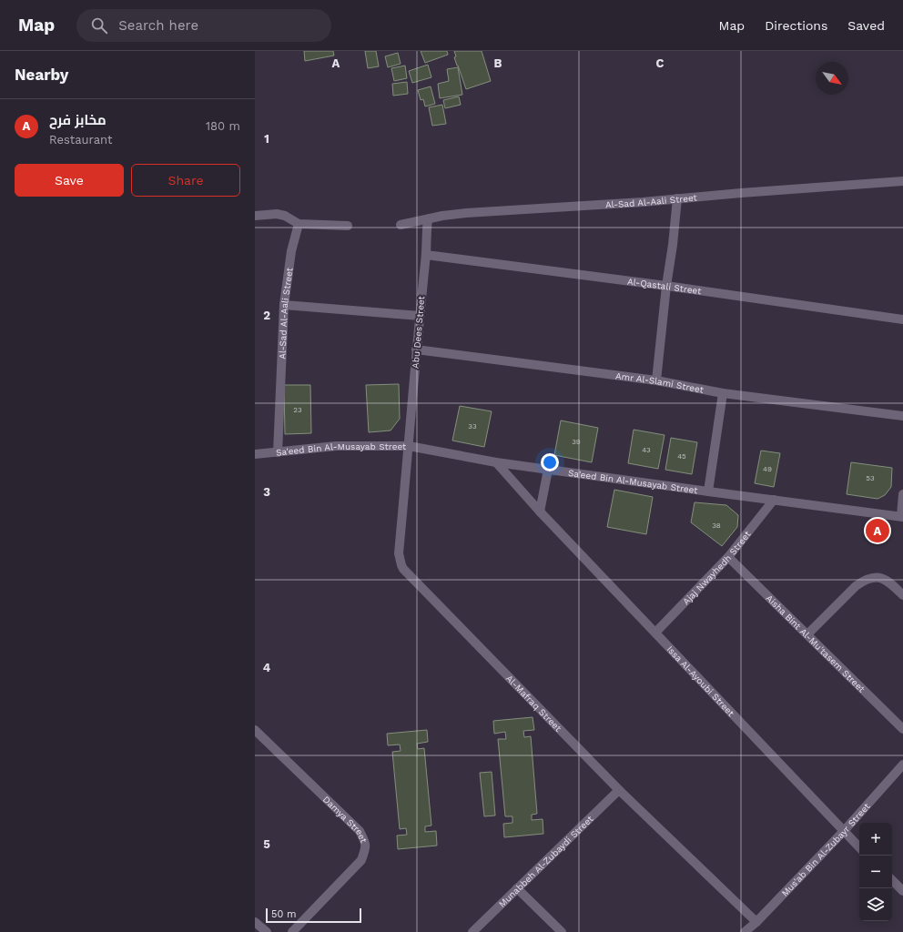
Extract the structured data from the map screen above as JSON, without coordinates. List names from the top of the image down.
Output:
{
  "streets": {
    "street": [
      "Al-Sad Al-Aali Street",
      "Al-Qastali Street",
      "Abu Dees Street",
      "Amr Al-Slami Street",
      "Sa'eed Bin Al-Musayab Street",
      "Ajaj Nwayhedh Street",
      "Aisha Bint Al-Mu'tasem Street",
      "Issa Al-Ayoubi Street",
      "Al-Mafraq Street",
      "Damya Street",
      "Mus'ab Bin Al-Zubayr Street",
      "Munabbeh Al-Zubaydi Street"
    ]
  },
  "crossings": [
    ["Al-Sad Al-Aali Street", "Abu Dees Street"],
    ["Al-Sad Al-Aali Street", "Sa'eed Bin Al-Musayab Street"],
    ["Al-Qastali Street", "Abu Dees Street"],
    ["Abu Dees Street", "Amr Al-Slami Street"],
    ["Abu Dees Street", "Sa'eed Bin Al-Musayab Street"],
    ["Abu Dees Street", "Al-Mafraq Street"],
    ["Sa'eed Bin Al-Musayab Street", "Ajaj Nwayhedh Street"],
    ["Sa'eed Bin Al-Musayab Street", "Issa Al-Ayoubi Street"],
    ["Sa'eed Bin Al-Musayab Street", "Al-Mafraq Street"],
    ["Ajaj Nwayhedh Street", "Aisha Bint Al-Mu'tasem Street"],
    ["Ajaj Nwayhedh Street", "Issa Al-Ayoubi Street"],
    ["Issa Al-Ayoubi Street", "Mus'ab Bin Al-Zubayr Street"],
    ["Al-Mafraq Street", "Mus'ab Bin Al-Zubayr Street"],
    ["Al-Mafraq Street", "Munabbeh Al-Zubaydi Street"]
  ],
  "house_numbers": [
    "23",
    "33",
    "39",
    "43",
    "45",
    "49",
    "53",
    "38"
  ],
  "scale_bar": "50 m",
  "north": "bottom right",
  "page": {
    "header": "Map",
    "search": "Search here",
    "nav": ["Map", "Directions", "Saved"],
    "heading": "Nearby",
    "list": [
      {
        "mark": "A",
        "name": "مخابز فرح",
        "note": "Restaurant",
        "value": "180 m"
      }
    ],
    "buttons": ["Save", "Share"],
    "pins": "A",
    "map_buttons": ["+", "−"],
    "scale": "50 m"
  },
  "grid": {
    "columns": ["A", "B", "C"],
    "rows": [
      "1",
      "2",
      "3",
      "4",
      "5"
    ]
  }
}
